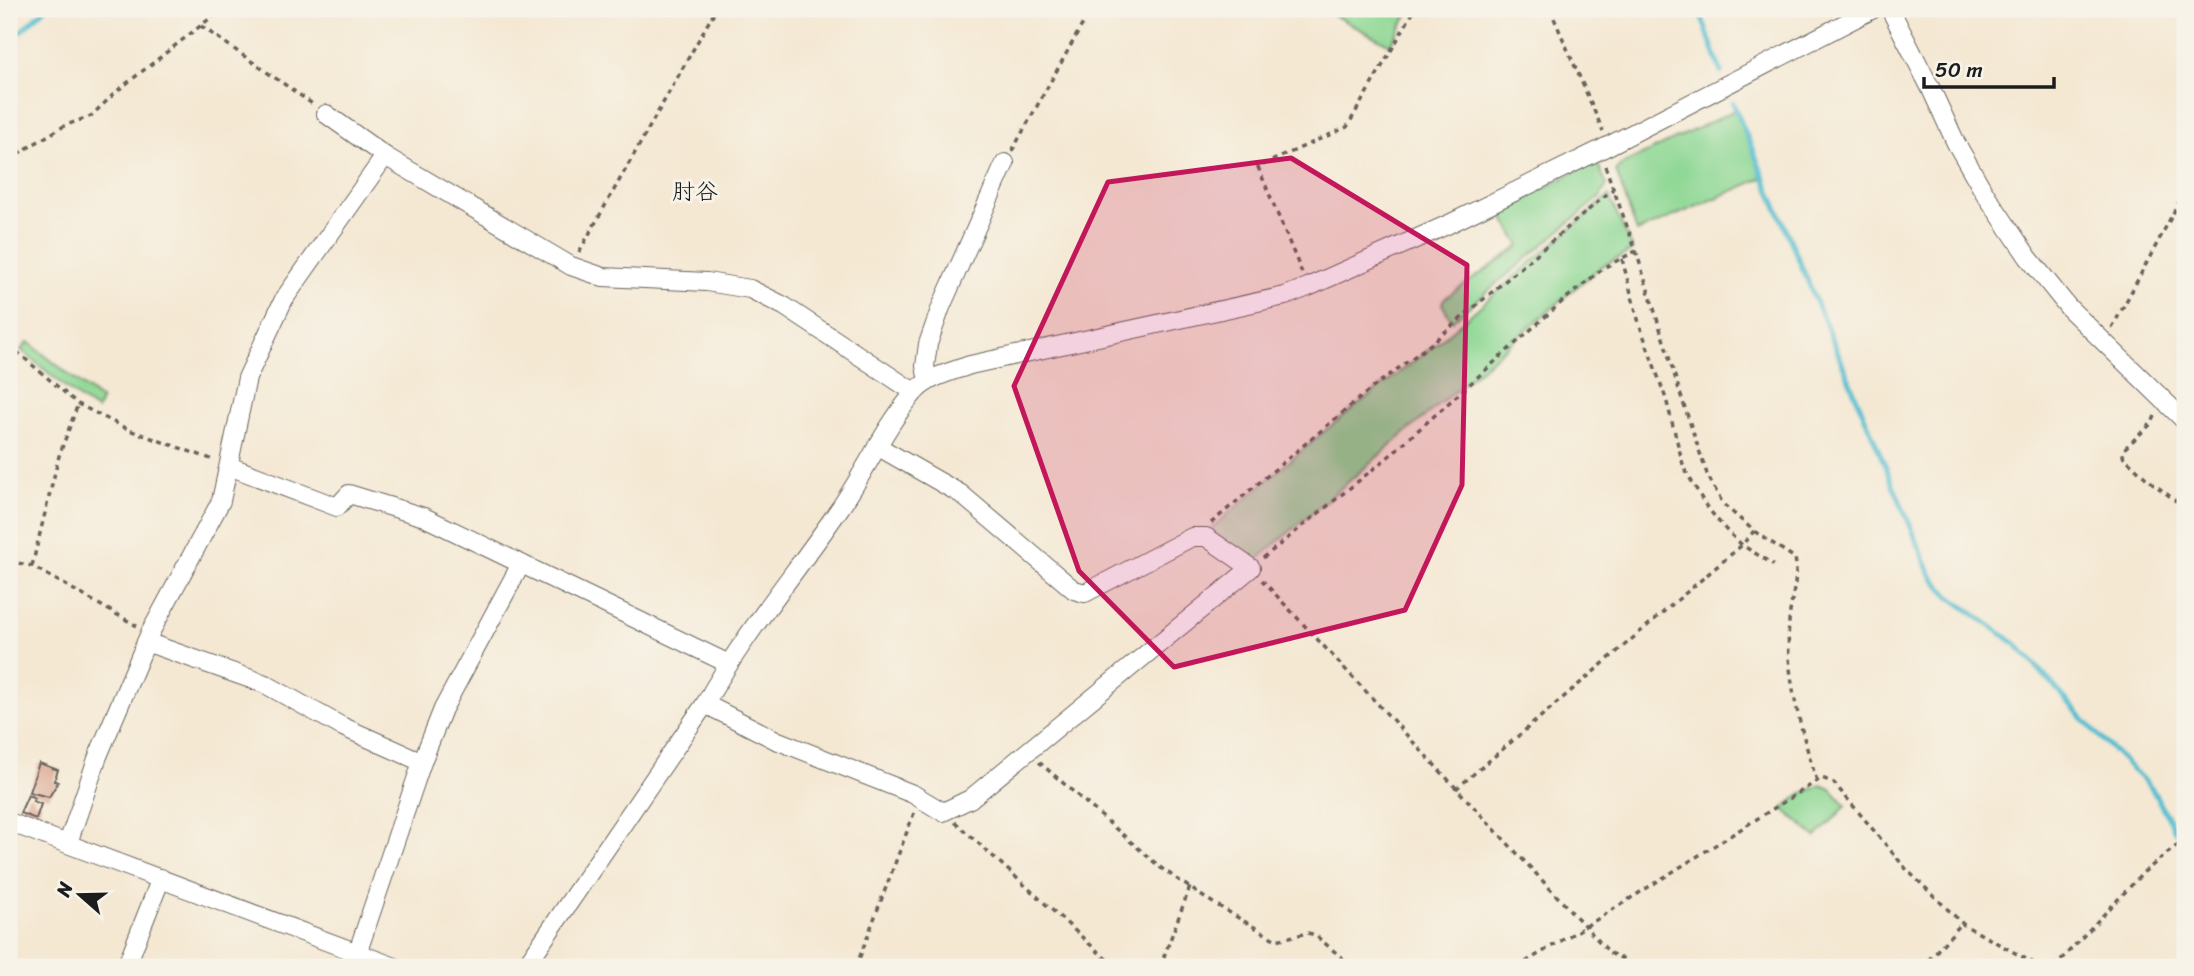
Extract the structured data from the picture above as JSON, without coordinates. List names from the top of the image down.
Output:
{
  "districts": ["肘谷"],
  "scale_bar": "50 m",
  "north": "left"
}
